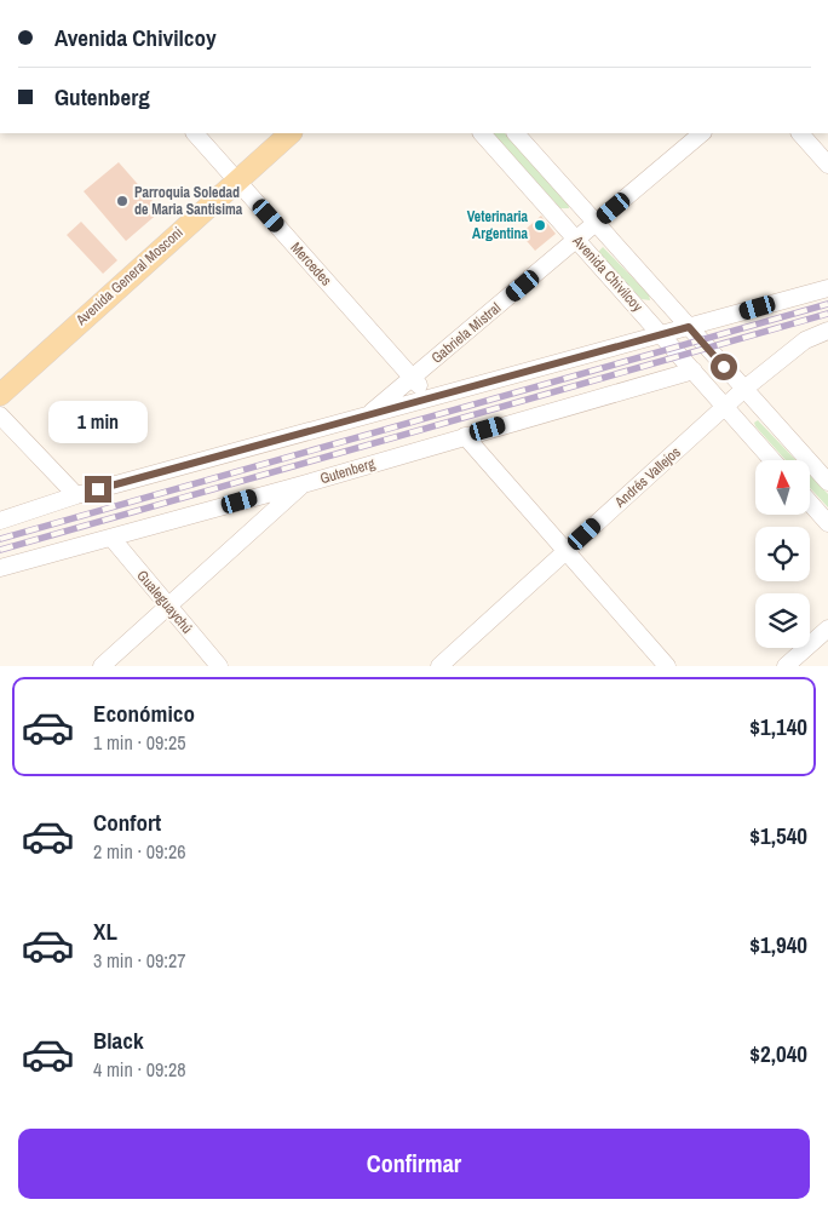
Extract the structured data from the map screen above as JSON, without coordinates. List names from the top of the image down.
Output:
{
  "streets": {
    "main road": ["Avenida General Mosconi"],
    "street": [
      "Mercedes",
      "Avenida Chivilcoy",
      "Gabriela Mistral",
      "Gutenberg",
      "Andrés Vallejos",
      "Gualeguaychú"
    ]
  },
  "crossings": [
    ["Mercedes", "Avenida General Mosconi"],
    ["Mercedes", "Gabriela Mistral"],
    ["Avenida Chivilcoy", "Gabriela Mistral"],
    ["Avenida Chivilcoy", "Gutenberg"],
    ["Avenida Chivilcoy", "Andrés Vallejos"],
    ["Gutenberg", "Gualeguaychú"]
  ],
  "places": ["Parroquia Soledad de Maria Santisima", "Veterinaria Argentina"],
  "north": "top",
  "page": {
    "banner": ["Avenida Chivilcoy", "Gutenberg"],
    "bubble": "1 min",
    "list": [
      {
        "name": "Económico",
        "note": "1 min · 09:25",
        "value": "$1,140"
      },
      {
        "name": "Confort",
        "note": "2 min · 09:26",
        "value": "$1,540"
      },
      {
        "name": "XL",
        "note": "3 min · 09:27",
        "value": "$1,940"
      },
      {
        "name": "Black",
        "note": "4 min · 09:28",
        "value": "$2,040"
      }
    ],
    "buttons": "Confirmar"
  }
}
